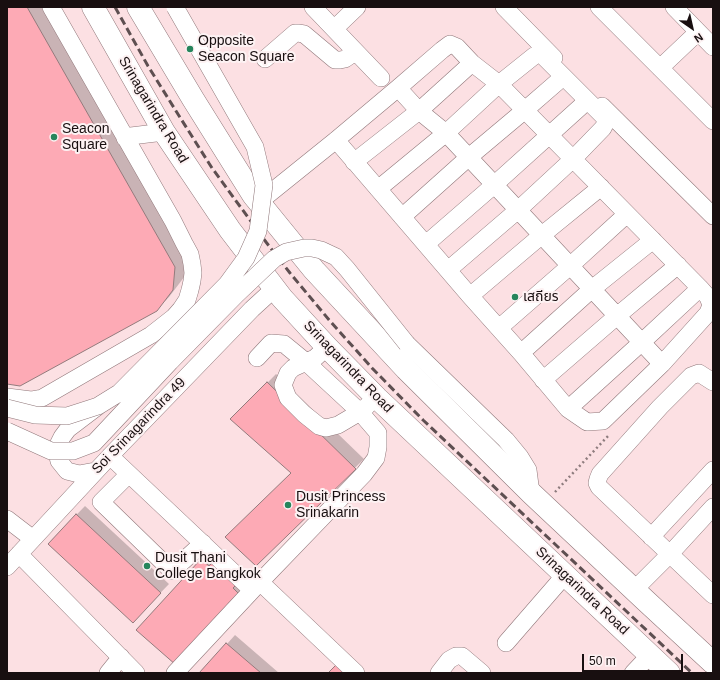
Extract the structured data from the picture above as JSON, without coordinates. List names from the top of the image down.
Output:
{
  "streets": {
    "main road": ["Srinagarindra Road"],
    "street": ["Soi Srinagarindra 49"]
  },
  "crossings": [
    ["Srinagarindra Road", "Soi Srinagarindra 49"]
  ],
  "places": [
    "Opposite Seacon Square",
    "Seacon Square",
    "เสถียร",
    "Dusit Princess Srinakarin",
    "Dusit Thani College Bangkok"
  ],
  "scale_bar": "50 m",
  "north": "bottom right"
}
